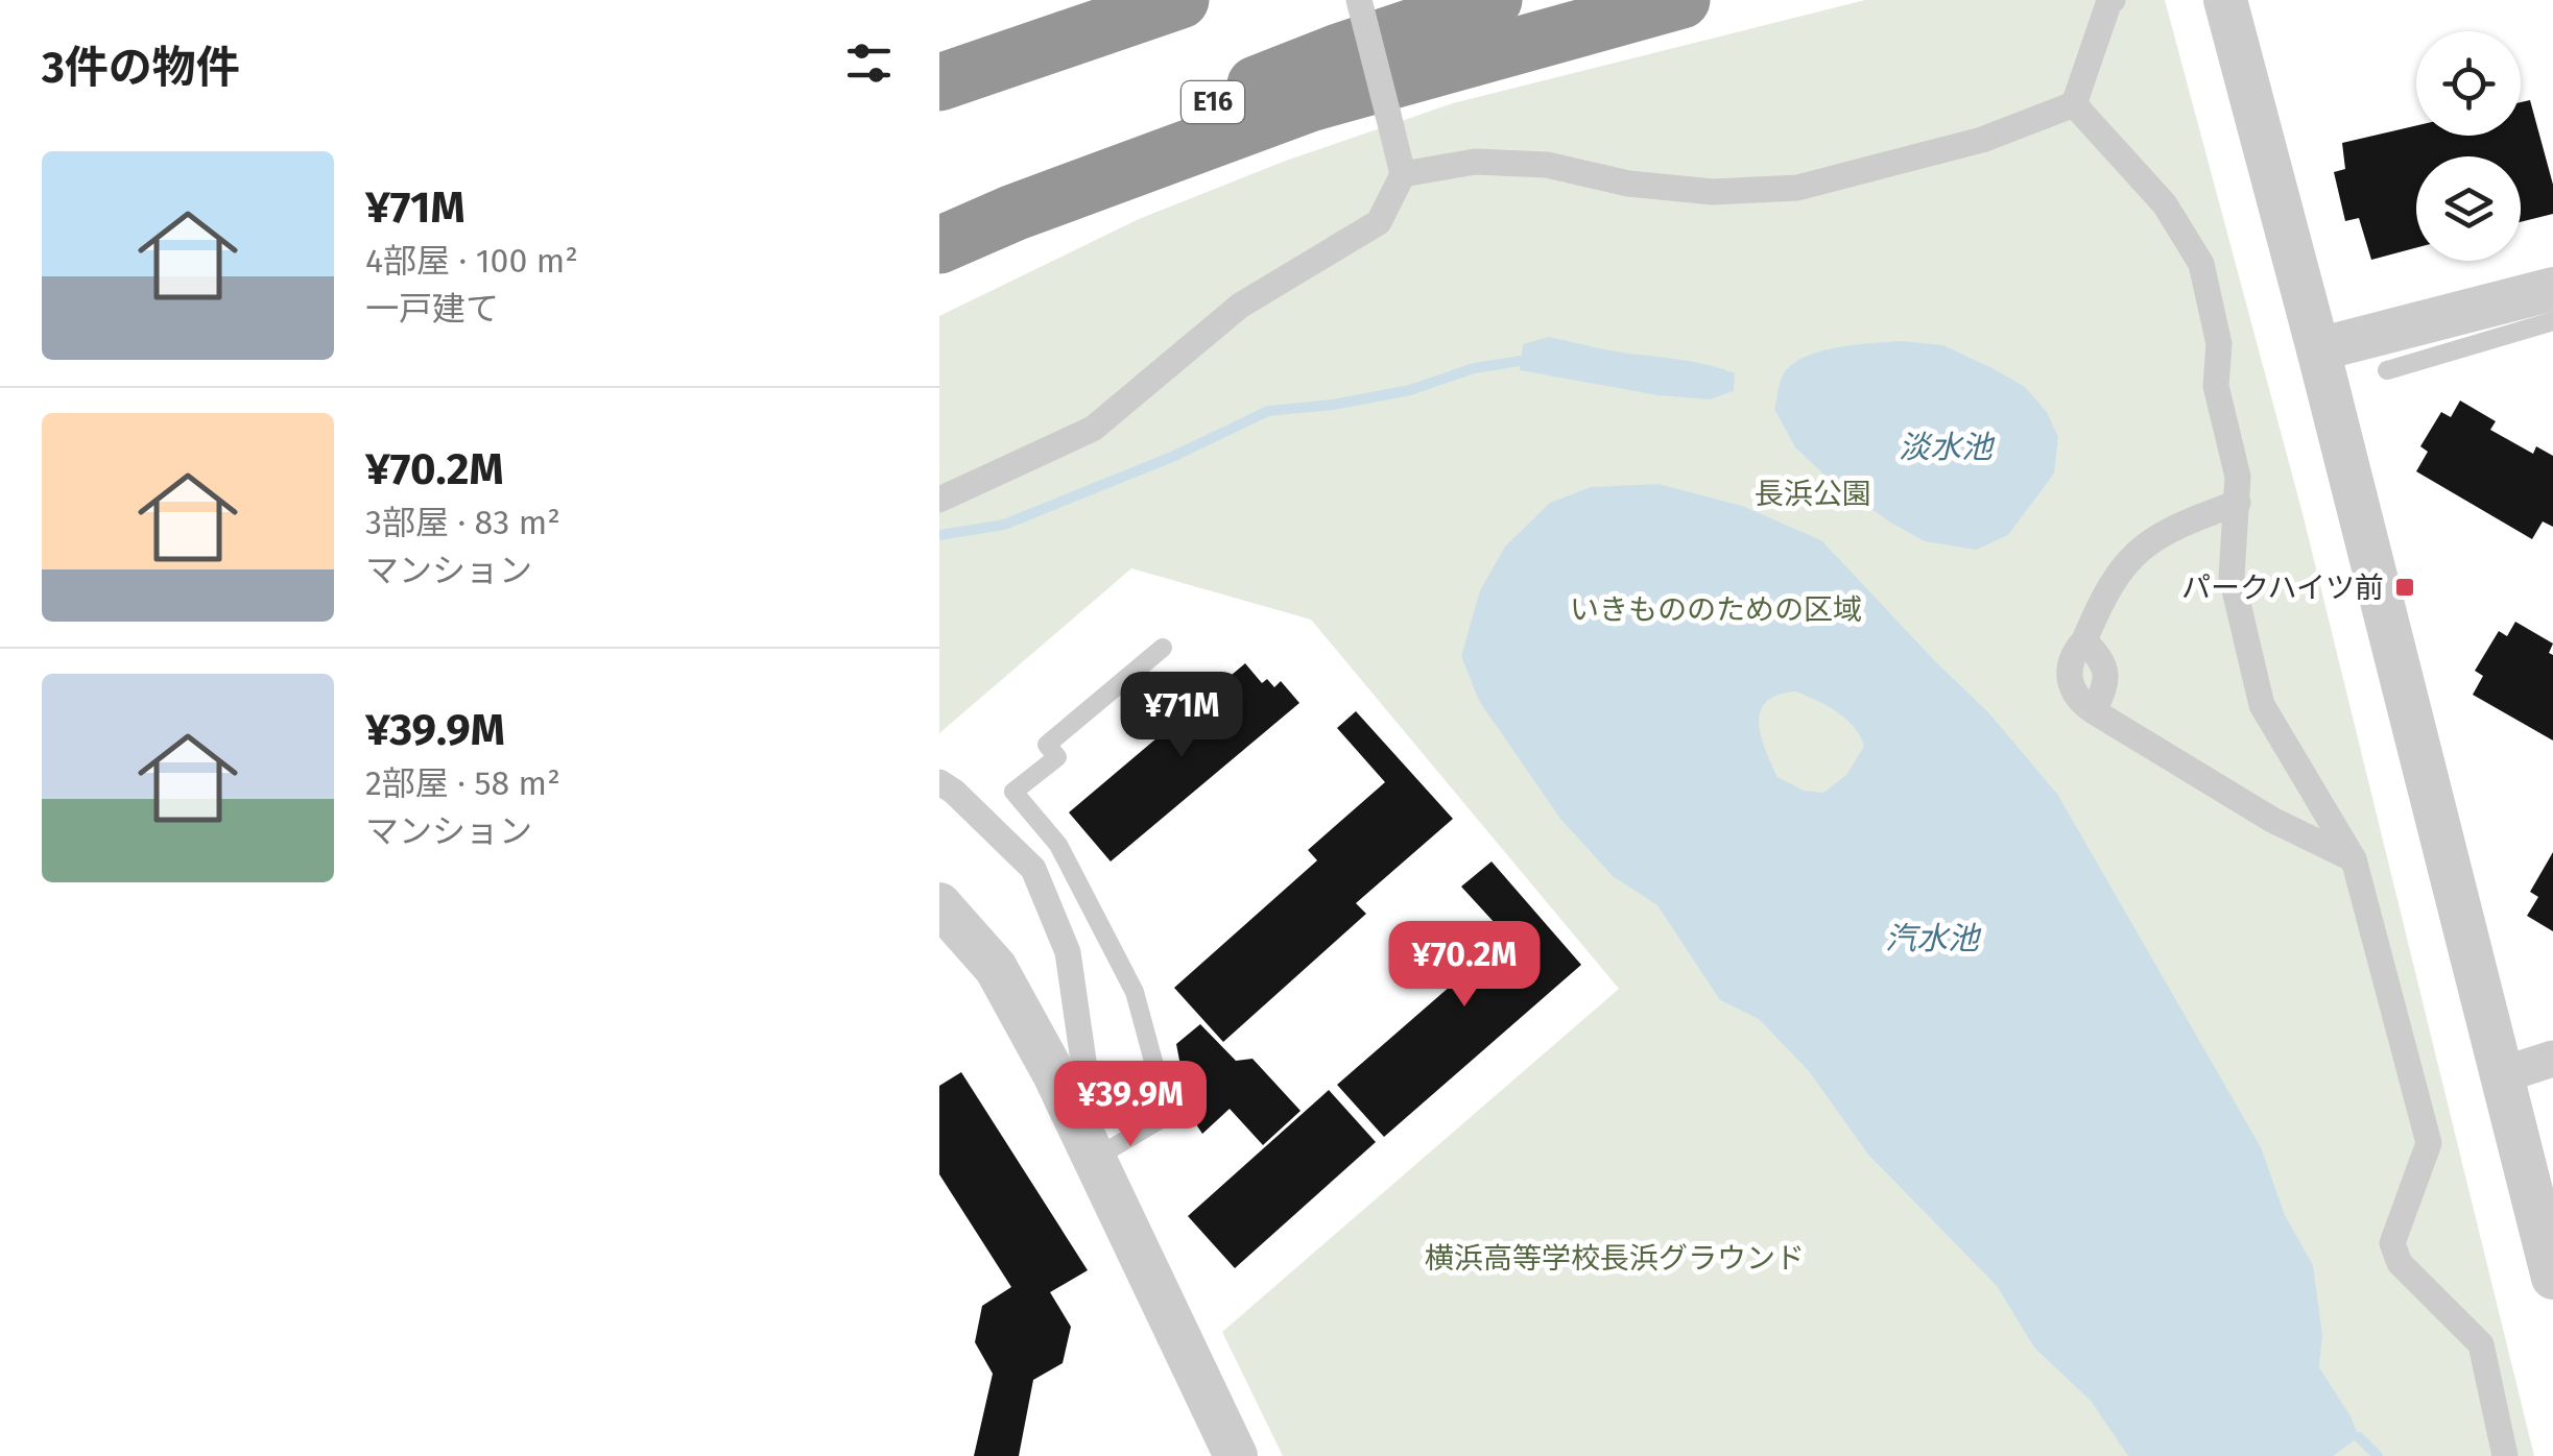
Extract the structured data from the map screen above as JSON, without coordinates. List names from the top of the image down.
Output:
{
  "streets": {
    "highway": ["E16"]
  },
  "water": ["淡水池", "汽水池"],
  "parks": ["長浜公園", "いきもののための区域", "横浜高等学校長浜グラウンド"],
  "places": {
    "transit": ["パークハイツ前"]
  },
  "page": {
    "heading": "3件の物件",
    "list": [
      {
        "name": "¥71M",
        "note": "4部屋 · 100 m² · 一戸建て"
      },
      {
        "name": "¥70.2M",
        "note": "3部屋 · 83 m² · マンション"
      },
      {
        "name": "¥39.9M",
        "note": "2部屋 · 58 m² · マンション"
      }
    ],
    "price": ["¥71M", "¥70.2M", "¥39.9M"]
  }
}
